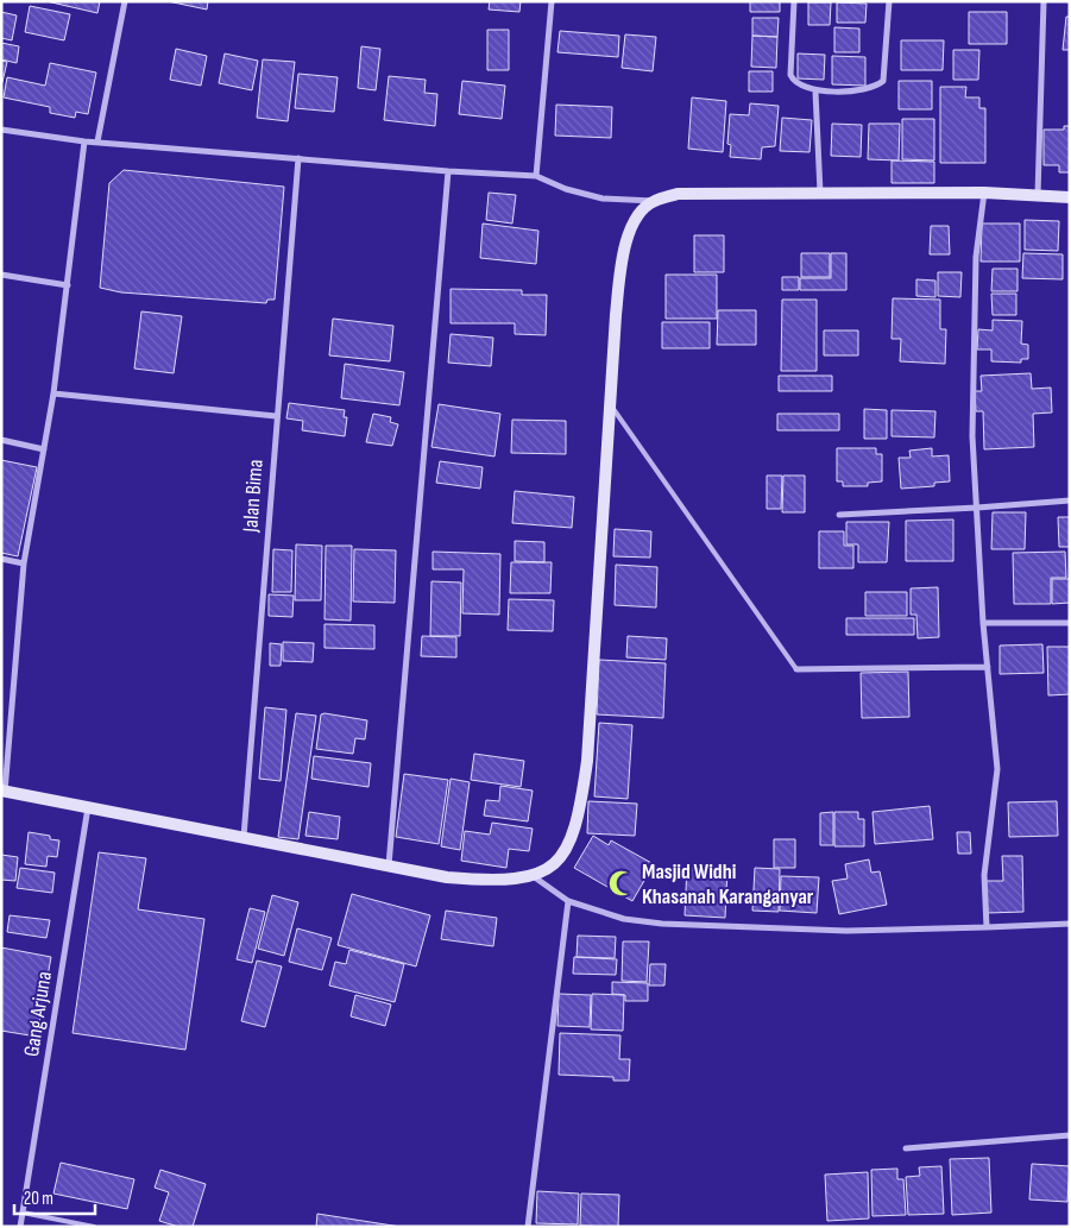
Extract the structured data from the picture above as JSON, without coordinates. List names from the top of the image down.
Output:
{
  "streets": {
    "street": ["Jalan Bima", "Gang Arjuna"]
  },
  "places": {
    "mosque": ["Masjid Widhi Khasanah Karanganyar"]
  },
  "scale_bar": "20 m"
}
